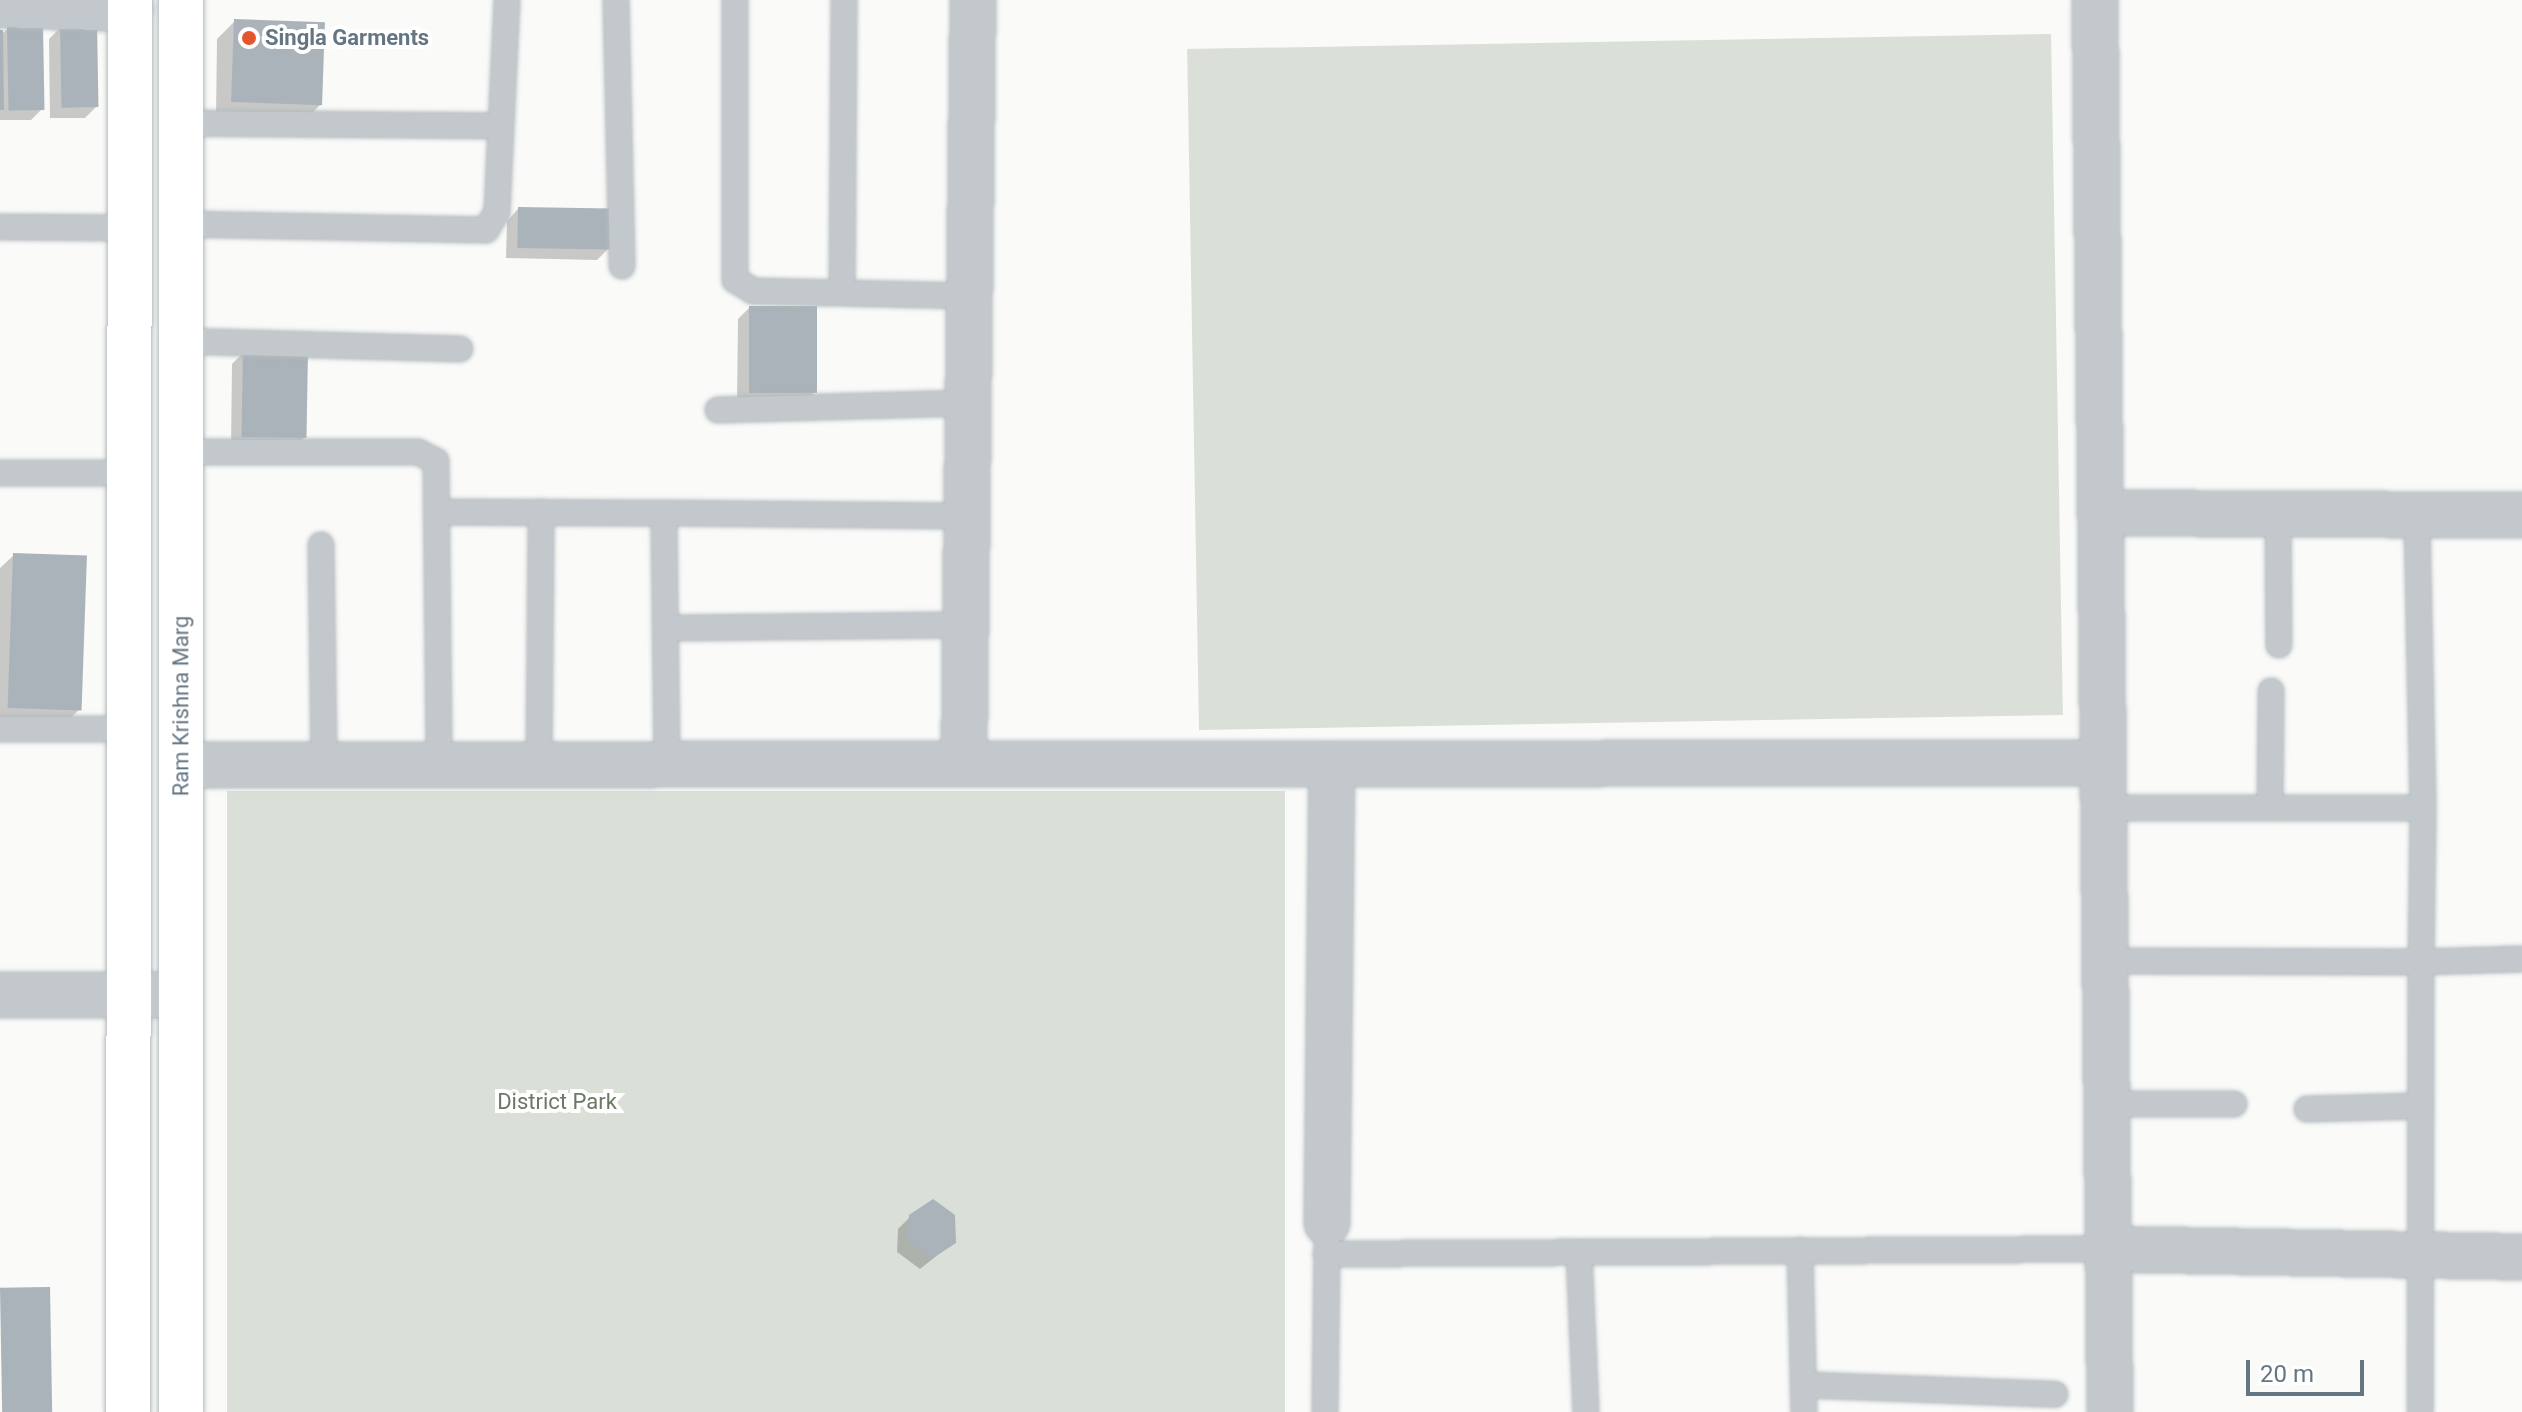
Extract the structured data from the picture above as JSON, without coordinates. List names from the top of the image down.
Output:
{
  "streets": {
    "street": ["Ram Krishna Marg"]
  },
  "parks": ["District Park"],
  "places": ["Singla Garments"],
  "scale_bar": "20 m"
}
